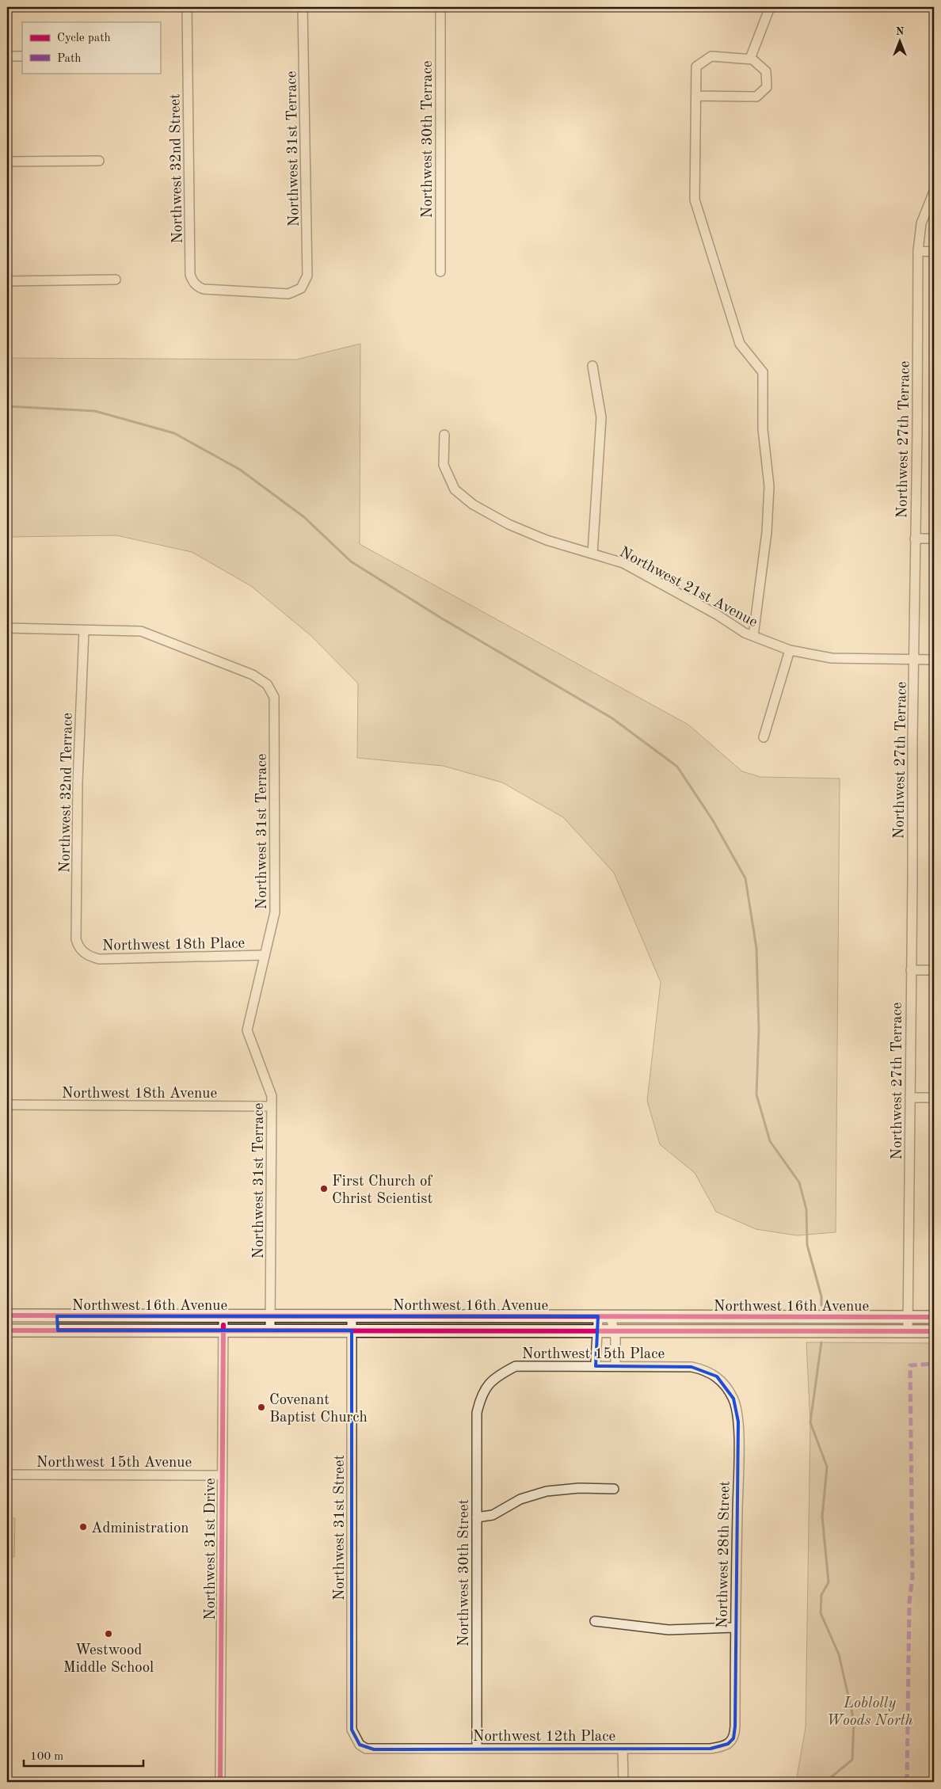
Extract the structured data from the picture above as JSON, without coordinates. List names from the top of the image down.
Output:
{
  "streets": {
    "main road": ["Northwest 16th Avenue"],
    "street": [
      "Northwest 30th Terrace",
      "Northwest 31st Terrace",
      "Northwest 32nd Street",
      "Northwest 27th Terrace",
      "Northwest 21st Avenue",
      "Northwest 32nd Terrace",
      "Northwest 18th Place",
      "Northwest 18th Avenue",
      "Northwest 15th Place",
      "Northwest 15th Avenue",
      "Northwest 31st Street",
      "Northwest 31st Drive",
      "Northwest 28th Street",
      "Northwest 30th Street",
      "Northwest 12th Place"
    ]
  },
  "crossings": [
    ["Northwest 31st Terrace", "Northwest 32nd Street"],
    ["Northwest 31st Terrace", "Northwest 32nd Terrace"],
    ["Northwest 31st Terrace", "Northwest 18th Place"],
    ["Northwest 31st Terrace", "Northwest 18th Avenue"],
    ["Northwest 31st Terrace", "Northwest 16th Avenue"],
    ["Northwest 27th Terrace", "Northwest 21st Avenue"],
    ["Northwest 27th Terrace", "Northwest 16th Avenue"],
    ["Northwest 32nd Terrace", "Northwest 18th Place"],
    ["Northwest 16th Avenue", "Northwest 31st Street"],
    ["Northwest 16th Avenue", "Northwest 31st Drive"],
    ["Northwest 15th Place", "Northwest 28th Street"],
    ["Northwest 15th Place", "Northwest 30th Street"],
    ["Northwest 15th Avenue", "Northwest 31st Drive"],
    ["Northwest 31st Street", "Northwest 12th Place"],
    ["Northwest 28th Street", "Northwest 12th Place"],
    ["Northwest 30th Street", "Northwest 12th Place"]
  ],
  "parks": ["Loblolly Woods North"],
  "places": [
    "First Church of Christ Scientist",
    "Covenant Baptist Church",
    "Administration",
    "Westwood Middle School"
  ],
  "legend": ["Cycle path", "Path"],
  "scale_bar": "100 m",
  "north": "top"
}
